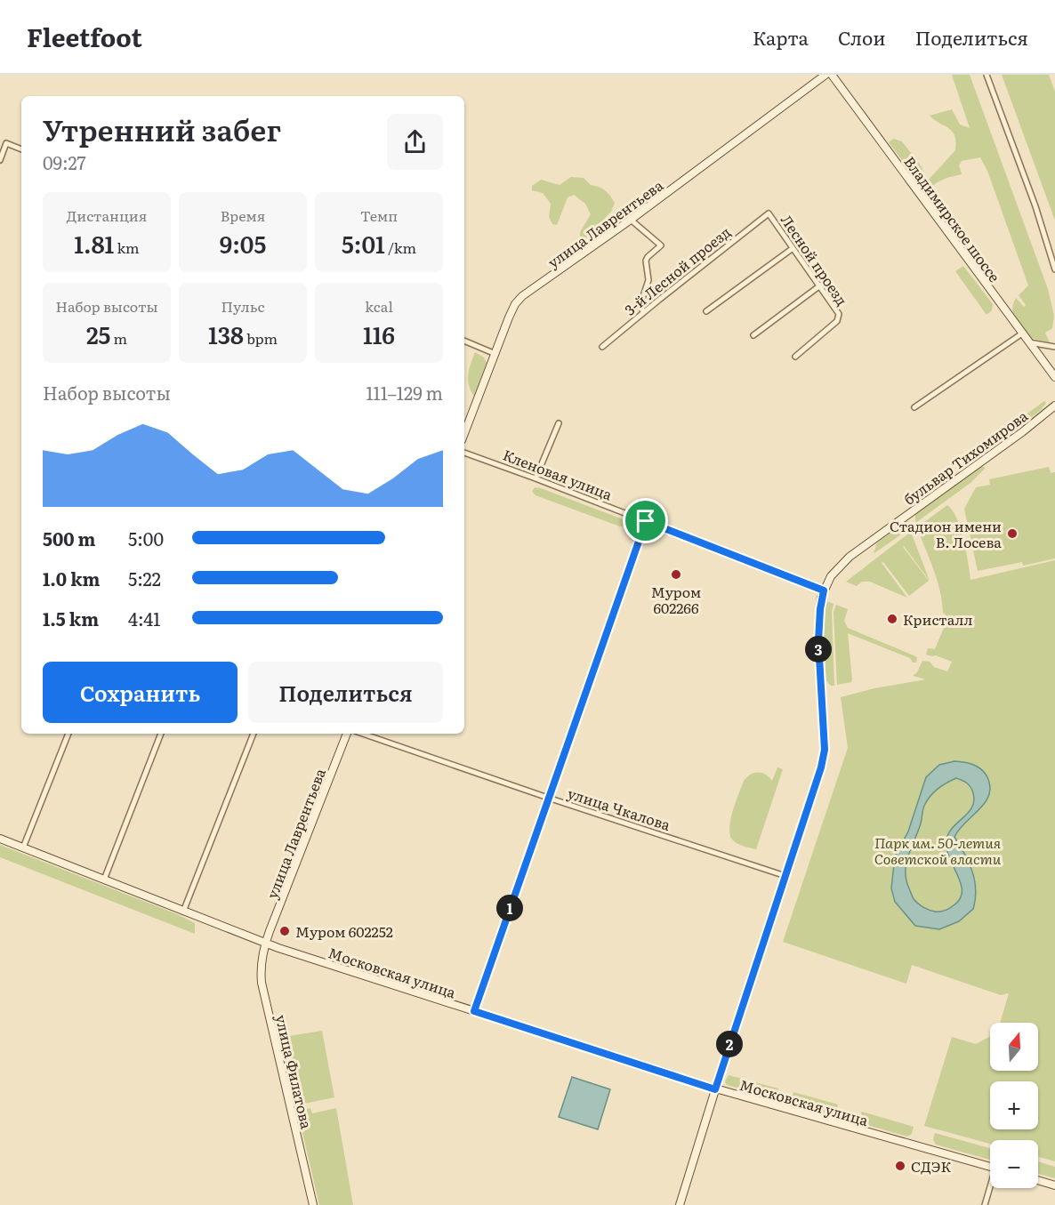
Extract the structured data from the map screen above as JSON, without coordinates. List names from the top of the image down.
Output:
{
  "streets": {
    "street": [
      "Владимирское шоссе",
      "улица Лаврентьева",
      "Лесной проезд",
      "3-й Лесной проезд",
      "бульвар Тихомирова",
      "Кленовая улица",
      "улица Чкалова",
      "Московская улица",
      "улица Филатова"
    ]
  },
  "crossings": [
    ["улица Лаврентьева", "Московская улица"],
    ["улица Лаврентьева", "улица Филатова"],
    ["Лесной проезд", "3-й Лесной проезд"],
    ["бульвар Тихомирова", "Кленовая улица"],
    ["бульвар Тихомирова", "улица Чкалова"],
    ["бульвар Тихомирова", "Московская улица"],
    ["Московская улица", "улица Филатова"]
  ],
  "parks": ["Парк им. 50-летия Советской власти"],
  "places": [
    "Стадион имени В. Лосева",
    "Муром 602266",
    "Кристалл",
    "Муром 602252",
    "СДЭК"
  ],
  "north": "top",
  "page": {
    "header": "Fleetfoot",
    "nav": ["Карта", "Слои", "Поделиться"],
    "heading": ["Утренний забег", "09:27"],
    "stats": [
      ["Дистанция", "1.81 km"],
      ["Время", "9:05"],
      ["Темп", "5:01 /km"],
      ["Набор высоты", "25 m"],
      ["Пульс", "138 bpm"],
      ["kcal", "116"]
    ],
    "chart": ["Набор высоты", "111–129 m"],
    "list": [
      {
        "name": "500 m",
        "note": "5:00"
      },
      {
        "name": "1.0 km",
        "note": "5:22"
      },
      {
        "name": "1.5 km",
        "note": "4:41"
      }
    ],
    "pins": ["3", "1", "2"],
    "buttons": ["Сохранить", "Поделиться"],
    "map_buttons": ["+", "−"]
  }
}
